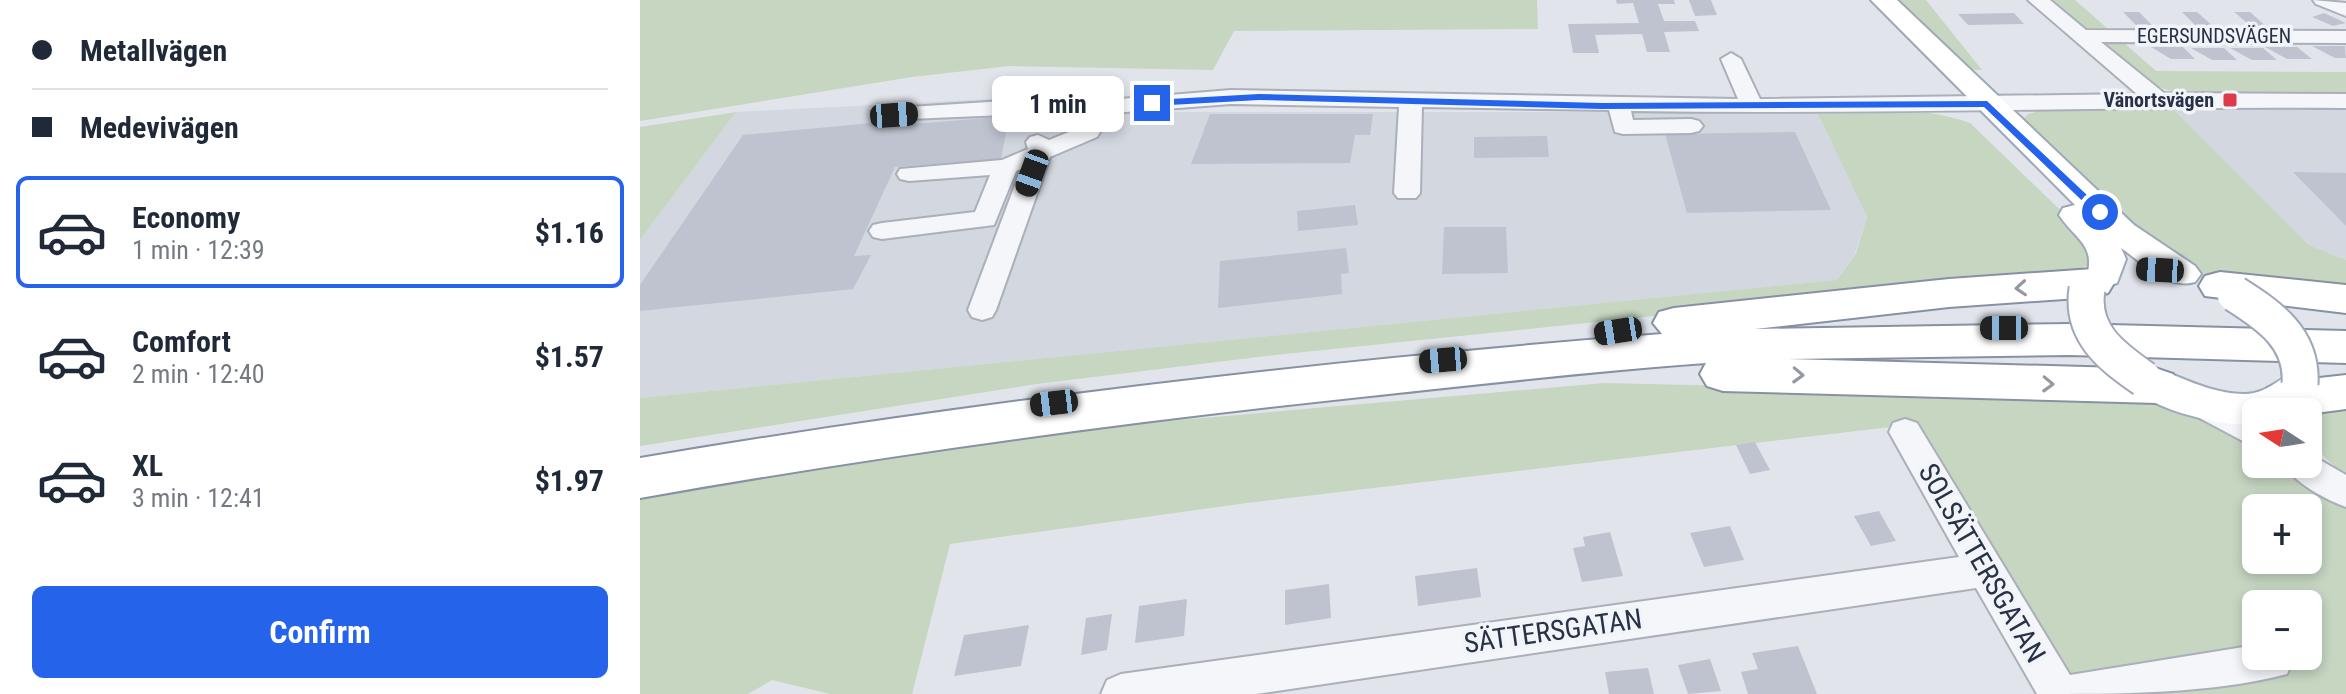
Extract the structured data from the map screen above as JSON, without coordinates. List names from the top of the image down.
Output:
{
  "streets": {
    "street": ["EGERSUNDSVÄGEN", "SOLSÄTTERSGATAN", "SÄTTERSGATAN"]
  },
  "crossings": [
    ["SOLSÄTTERSGATAN", "SÄTTERSGATAN"]
  ],
  "places": {
    "transit": ["Vänortsvägen"]
  },
  "north": "left",
  "page": {
    "banner": ["Metallvägen", "Medevivägen"],
    "bubble": "1 min",
    "list": [
      {
        "name": "Economy",
        "note": "1 min · 12:39",
        "value": "$1.16"
      },
      {
        "name": "Comfort",
        "note": "2 min · 12:40",
        "value": "$1.57"
      },
      {
        "name": "XL",
        "note": "3 min · 12:41",
        "value": "$1.97"
      }
    ],
    "map_buttons": ["+", "−"],
    "buttons": "Confirm"
  }
}
